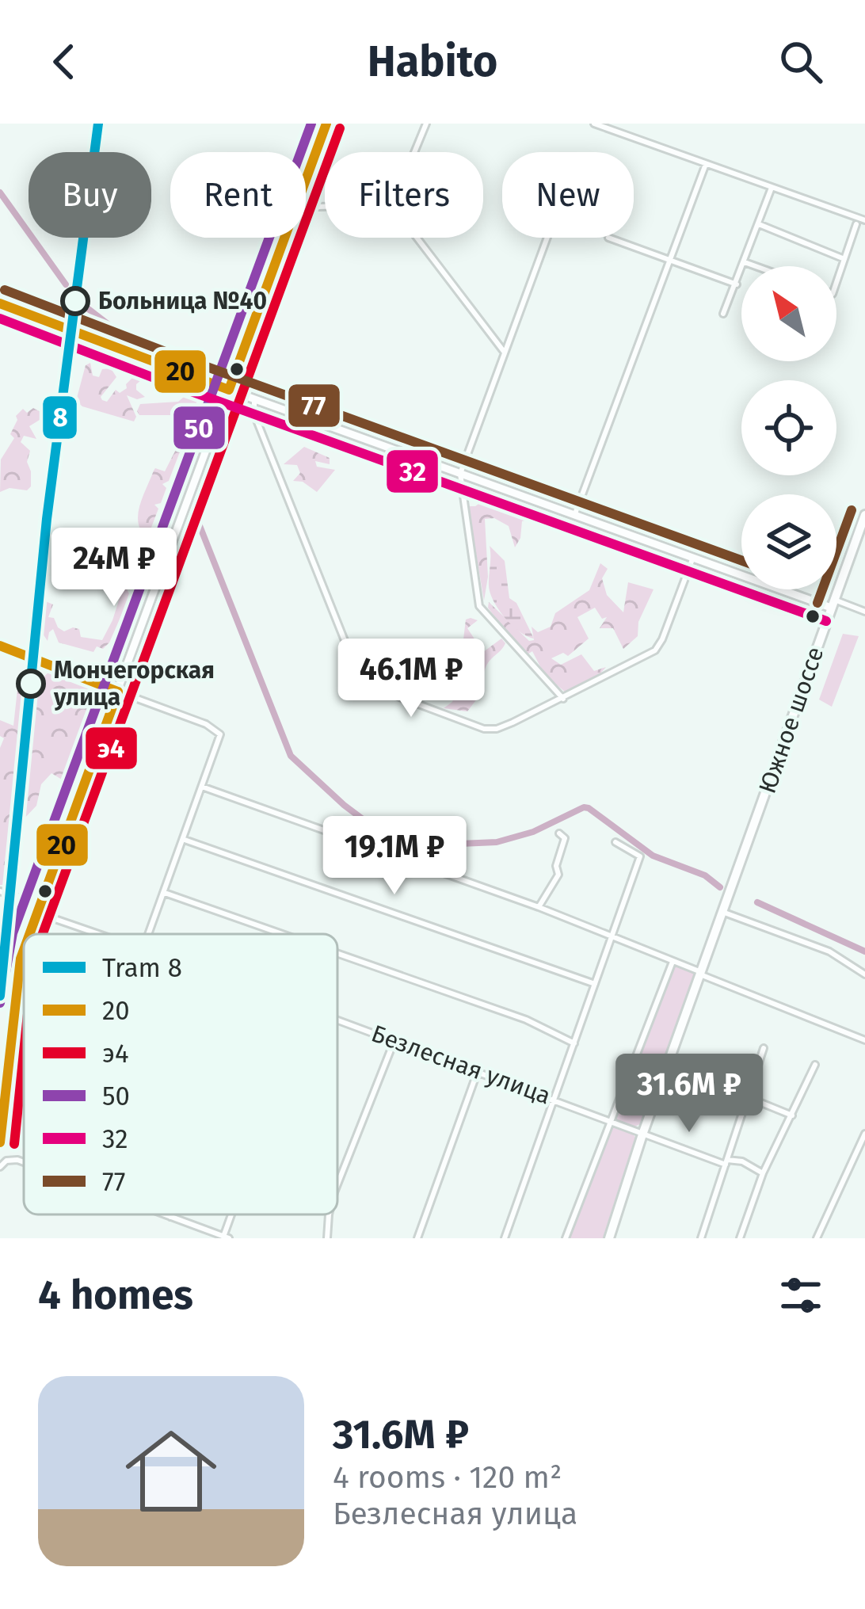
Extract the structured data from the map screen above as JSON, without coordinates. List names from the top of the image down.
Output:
{
  "streets": {
    "main road": ["Южное шоссе"],
    "street": ["Безлесная улица"]
  },
  "crossings": [
    ["Южное шоссе", "Безлесная улица"]
  ],
  "places": ["Больница №40", "Мончегорская улица"],
  "lines": [
    "tram line 8",
    "transit line 20",
    "transit line 50",
    "transit line э4",
    "transit line 77",
    "transit line 32"
  ],
  "legend": [
    "Tram 8",
    "20",
    "э4",
    "50",
    "32",
    "77"
  ],
  "north": "top left",
  "page": {
    "header": "Habito",
    "chip": [
      "Buy",
      "Rent",
      "Filters",
      "New"
    ],
    "price": [
      "24M ₽",
      "46.1M ₽",
      "19.1M ₽",
      "31.6M ₽"
    ],
    "heading": "4 homes",
    "list": [
      {
        "name": "31.6M ₽",
        "note": "4 rooms · 120 m² · Безлесная улица"
      }
    ]
  }
}
